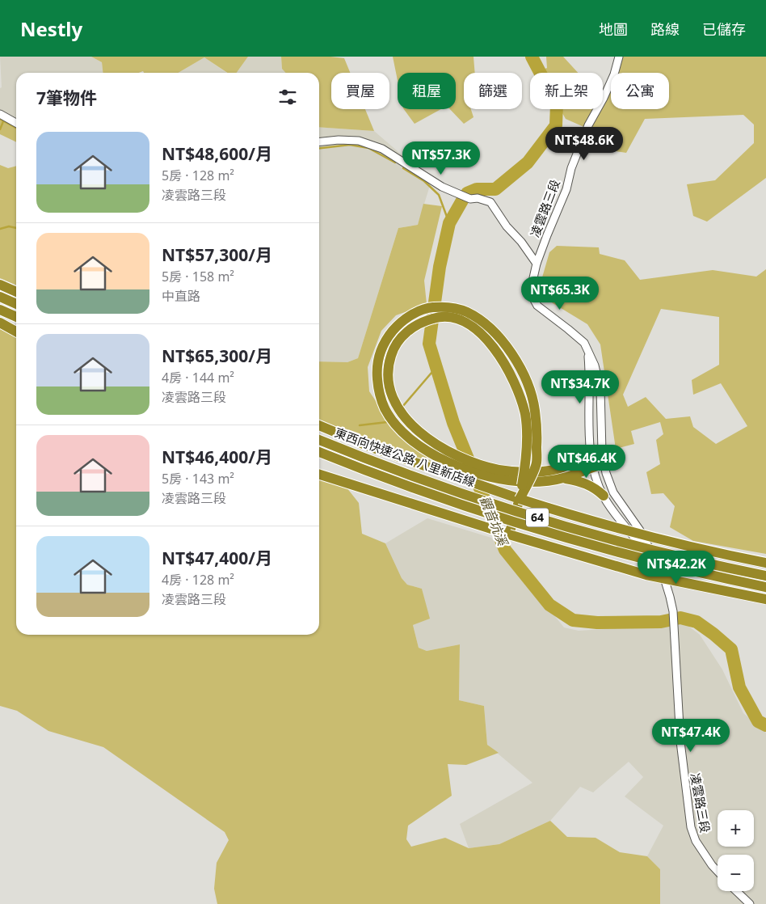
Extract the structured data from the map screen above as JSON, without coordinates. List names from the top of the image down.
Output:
{
  "streets": {
    "highway": ["東西向快速公路 八里新店線", "64"],
    "street": ["凌雲路三段"]
  },
  "water": ["觀音坑溪"],
  "page": {
    "header": "Nestly",
    "nav": ["地圖", "路線", "已儲存"],
    "chip": [
      "買屋",
      "租屋",
      "篩選",
      "新上架",
      "公寓"
    ],
    "heading": "7筆物件",
    "list": [
      {
        "name": "NT$48,600/月",
        "note": "5房 · 128 m² · 凌雲路三段"
      },
      {
        "name": "NT$57,300/月",
        "note": "5房 · 158 m² · 中直路"
      },
      {
        "name": "NT$65,300/月",
        "note": "4房 · 144 m² · 凌雲路三段"
      },
      {
        "name": "NT$46,400/月",
        "note": "5房 · 143 m² · 凌雲路三段"
      },
      {
        "name": "NT$47,400/月",
        "note": "4房 · 128 m² · 凌雲路三段"
      }
    ],
    "price": [
      "NT$48.6K",
      "NT$57.3K",
      "NT$65.3K",
      "NT$34.7K",
      "NT$46.4K",
      "NT$42.2K",
      "NT$47.4K"
    ],
    "map_buttons": ["+", "−"]
  }
}
